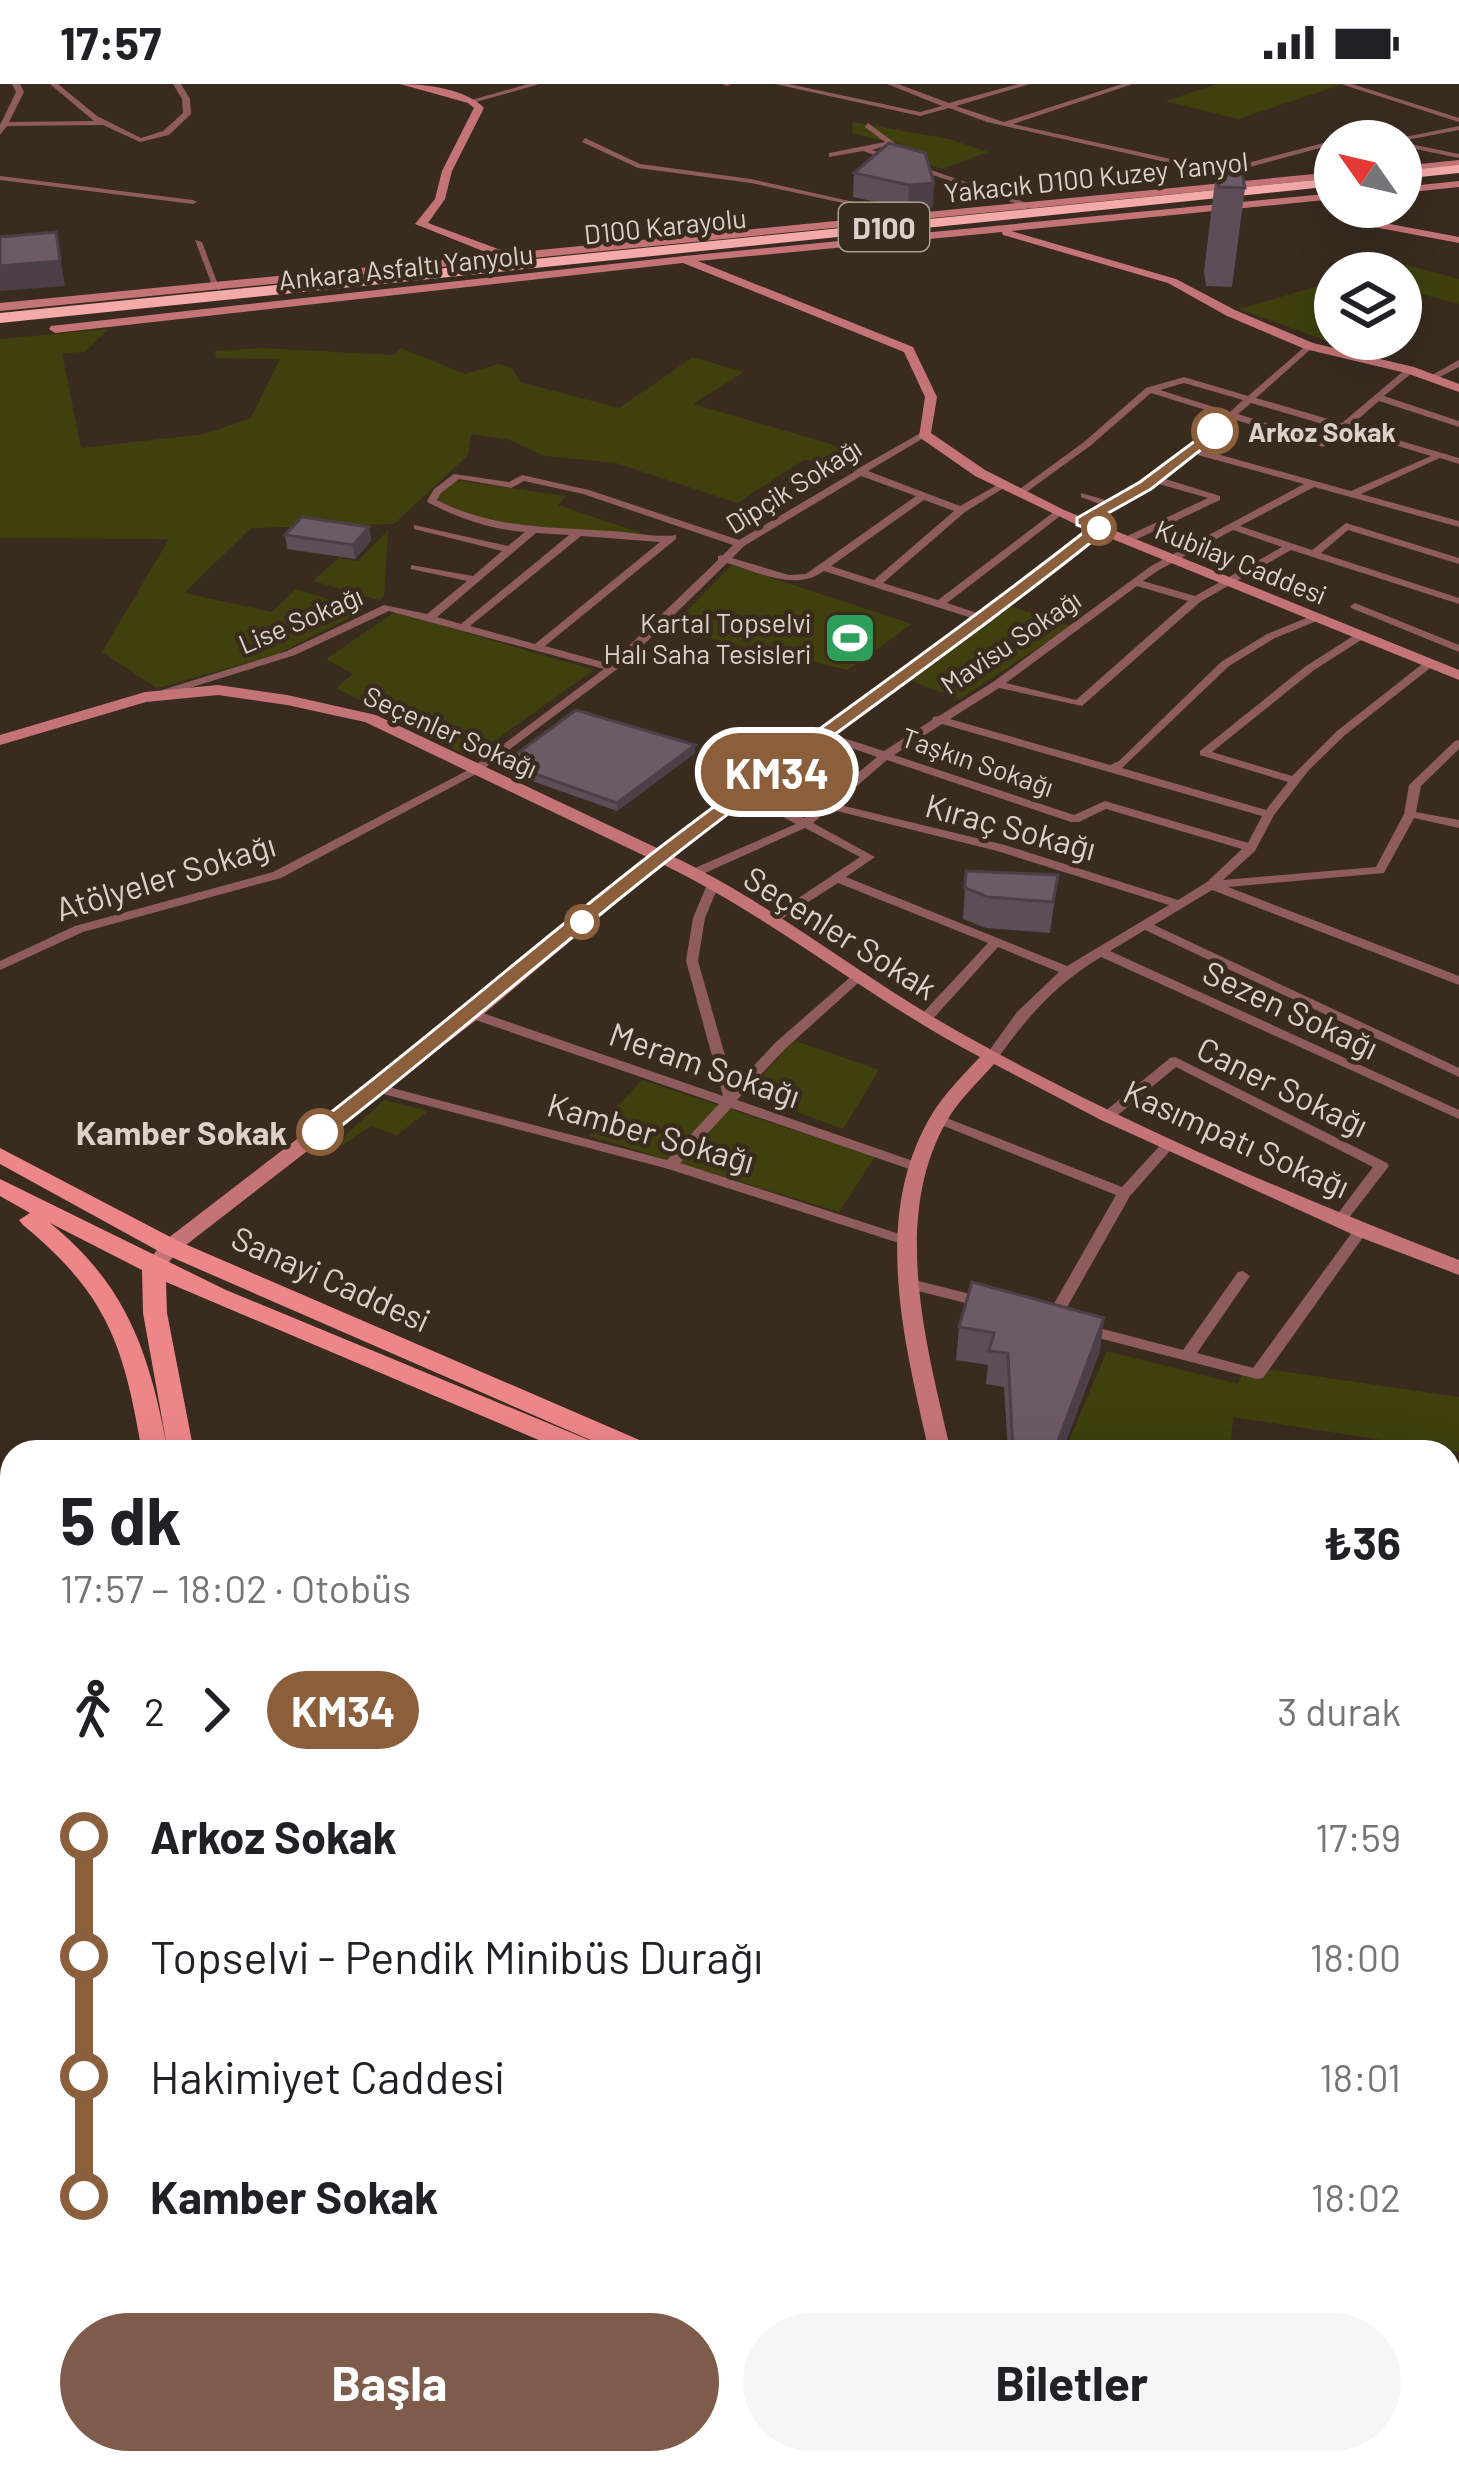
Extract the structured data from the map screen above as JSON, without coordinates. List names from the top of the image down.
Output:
{
  "streets": {
    "highway": ["D100 Karayolu", "D100"],
    "main road": ["Sanayi Caddesi"],
    "street": [
      "Yakacık D100 Kuzey Yanyol",
      "Ankara Asfaltı Yanyolu",
      "Dipçik Sokağı",
      "Kubilay Caddesi",
      "Lise Sokağı",
      "Mavisu Sokağı",
      "Seçenler Sokağı",
      "Taşkın Sokağı",
      "Kıraç Sokağı",
      "Atölyeler Sokağı",
      "Seçenler Sokak",
      "Sezen Sokağı",
      "Meram Sokağı",
      "Caner Sokağı",
      "Kamber Sokağı",
      "Kasımpatı Sokağı"
    ]
  },
  "crossings": [
    ["Yakacık D100 Kuzey Yanyol", "D100"],
    ["Yakacık D100 Kuzey Yanyol", "Ankara Asfaltı Yanyolu"],
    ["D100 Karayolu", "D100"],
    ["D100 Karayolu", "Ankara Asfaltı Yanyolu"],
    ["D100", "Ankara Asfaltı Yanyolu"],
    ["Dipçik Sokağı", "Kubilay Caddesi"],
    ["Dipçik Sokağı", "Lise Sokağı"],
    ["Dipçik Sokağı", "Seçenler Sokağı"],
    ["Dipçik Sokağı", "Atölyeler Sokağı"],
    ["Kubilay Caddesi", "Mavisu Sokağı"],
    ["Lise Sokağı", "Seçenler Sokağı"],
    ["Mavisu Sokağı", "Taşkın Sokağı"],
    ["Mavisu Sokağı", "Kıraç Sokağı"],
    ["Mavisu Sokağı", "Seçenler Sokak"],
    ["Seçenler Sokağı", "Atölyeler Sokağı"],
    ["Seçenler Sokağı", "Seçenler Sokak"],
    ["Seçenler Sokak", "Kasımpatı Sokağı"],
    ["Caner Sokağı", "Kasımpatı Sokağı"]
  ],
  "places": {
    "other": ["Arkoz Sokak", "Kamber Sokak"],
    "sports": ["Kartal Topselvi Halı Saha Tesisleri"]
  },
  "lines": ["bus line KM34"],
  "north": "top left",
  "page": {
    "status": "17:57",
    "on_map": "KM34",
    "heading": ["5 dk", "17:57 – 18:02 · Otobüs", "₺36"],
    "legs": ["2", "KM34", "3 durak"],
    "list": [
      {
        "name": "Arkoz Sokak",
        "value": "17:59"
      },
      {
        "name": "Topselvi - Pendik Minibüs Durağı",
        "value": "18:00"
      },
      {
        "name": "Hakimiyet Caddesi",
        "value": "18:01"
      },
      {
        "name": "Kamber Sokak",
        "value": "18:02"
      }
    ],
    "buttons": ["Başla", "Biletler"]
  }
}
